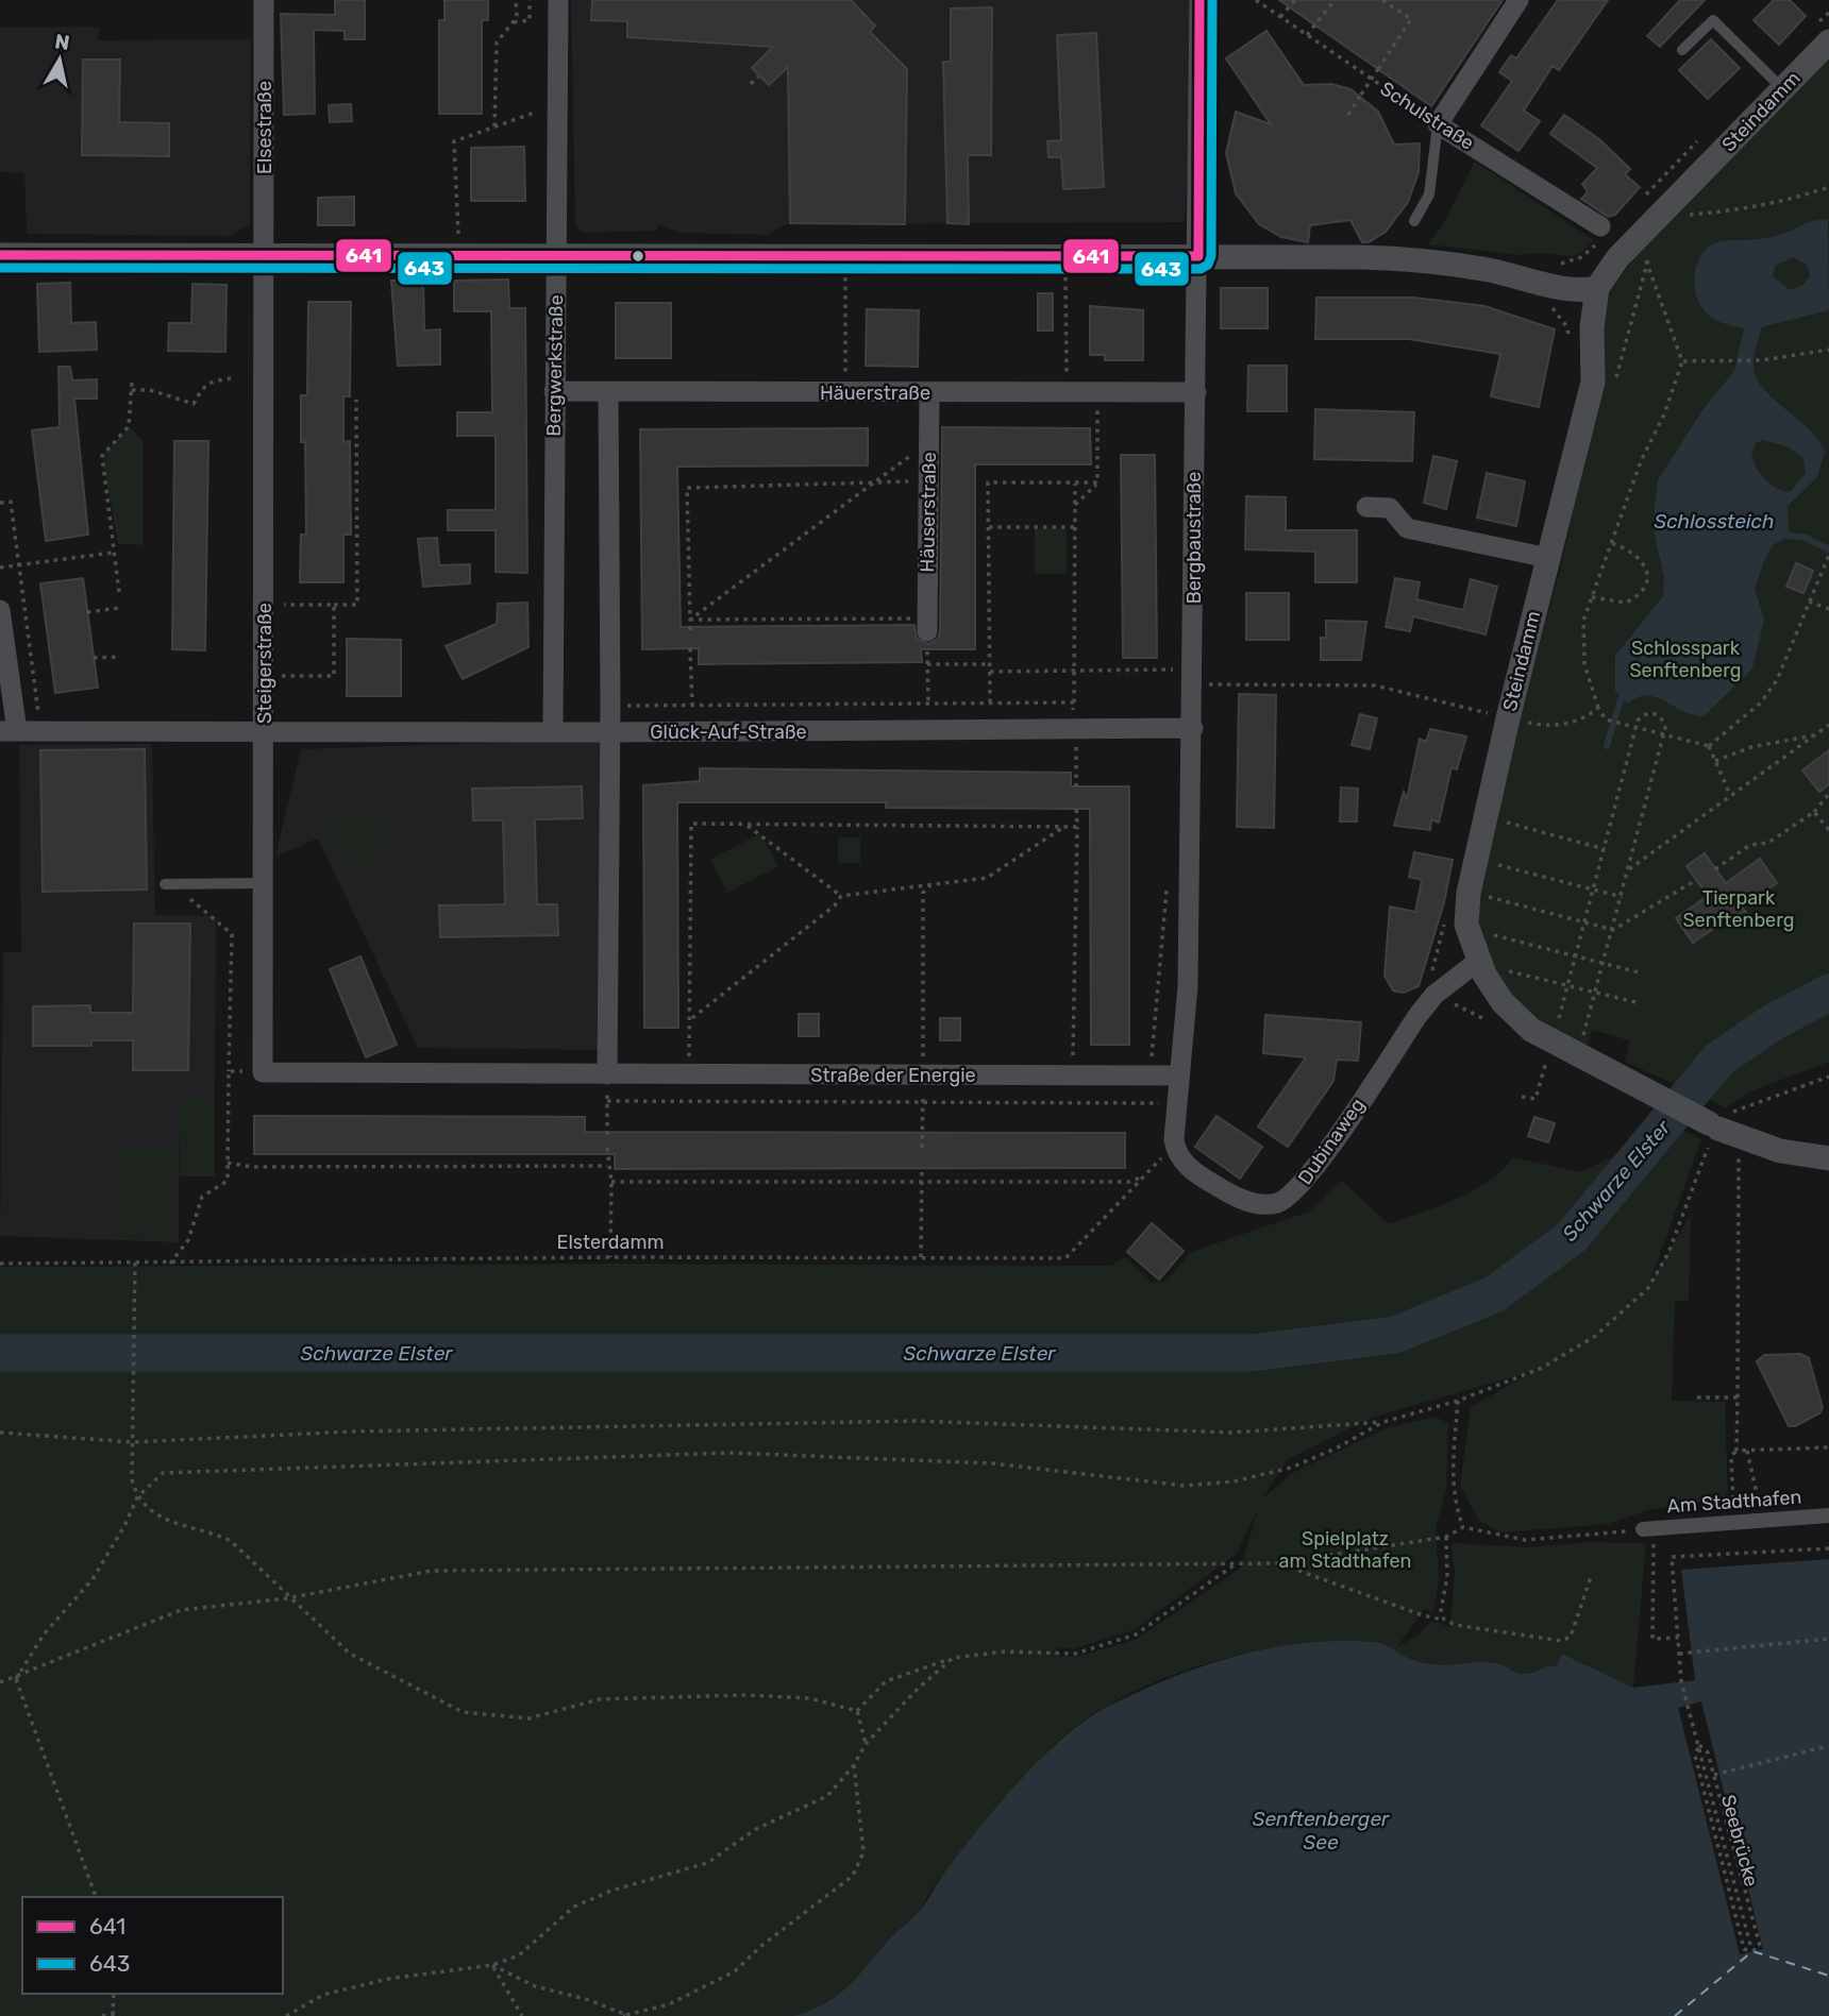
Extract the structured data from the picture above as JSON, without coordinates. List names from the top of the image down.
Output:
{
  "streets": {
    "street": [
      "Steindamm",
      "Schulstraße",
      "Elsestraße",
      "Bergwerkstraße",
      "Häuerstraße",
      "Häuserstraße",
      "Bergbaustraße",
      "Steigerstraße",
      "Glück-Auf-Straße",
      "Straße der Energie",
      "Dubinaweg",
      "Am Stadthafen"
    ],
    "path": ["Elsterdamm", "Seebrücke"]
  },
  "crossings": [
    ["Steindamm", "Dubinaweg"],
    ["Elsestraße", "Steigerstraße"],
    ["Bergwerkstraße", "Häuerstraße"],
    ["Bergwerkstraße", "Glück-Auf-Straße"],
    ["Häuerstraße", "Häuserstraße"],
    ["Häuerstraße", "Bergbaustraße"],
    ["Bergbaustraße", "Glück-Auf-Straße"],
    ["Bergbaustraße", "Straße der Energie"],
    ["Steigerstraße", "Glück-Auf-Straße"],
    ["Steigerstraße", "Straße der Energie"],
    ["Dubinaweg", "Elsterdamm"]
  ],
  "water": ["Schlossteich", "Schwarze Elster", "Senftenberger See"],
  "parks": ["Schlosspark Senftenberg", "Tierpark Senftenberg", "Spielplatz am Stadthafen"],
  "lines": ["transit line 641", "transit line 643"],
  "legend": ["641", "643"],
  "north": "top"
}
